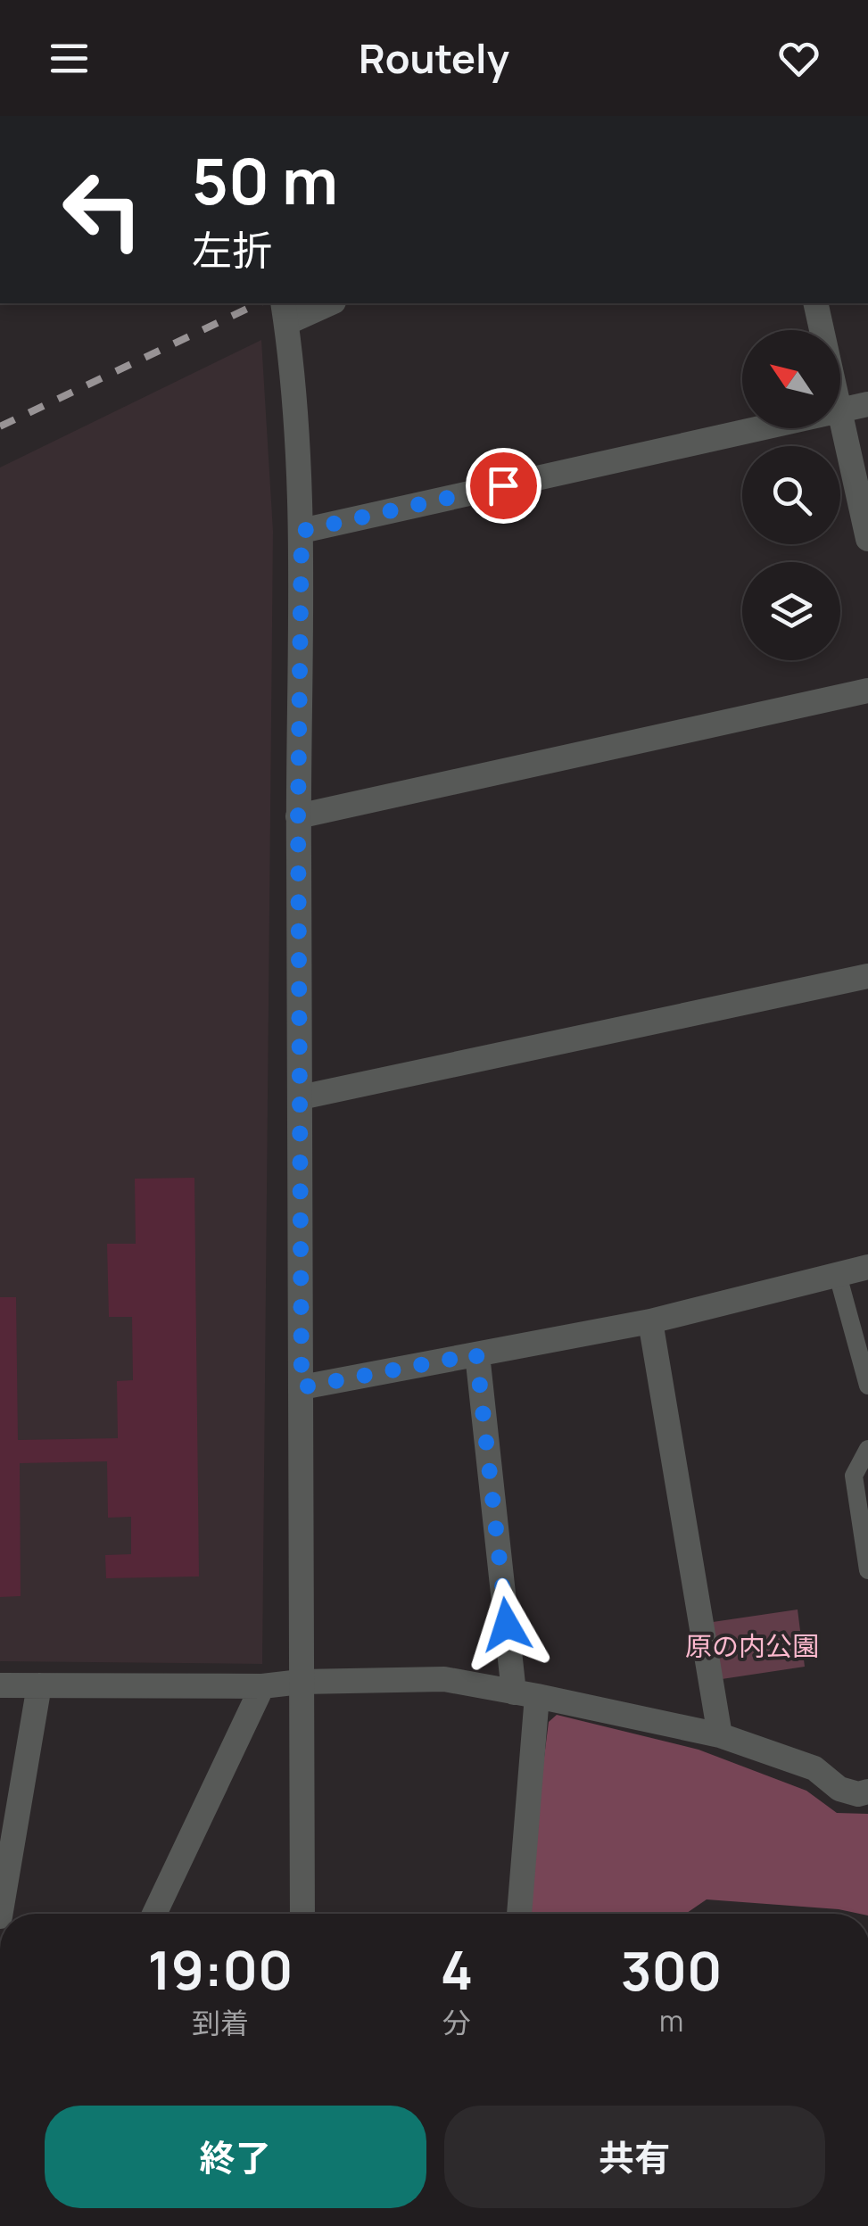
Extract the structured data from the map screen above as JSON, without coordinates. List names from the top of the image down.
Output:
{
  "parks": ["原の内公園"],
  "north": "top left",
  "page": {
    "header": "Routely",
    "turn": ["50 m", "左折"],
    "eta": [
      "19:00",
      "到着",
      "4",
      "分",
      "300",
      "m"
    ],
    "buttons": ["終了", "共有"]
  }
}
